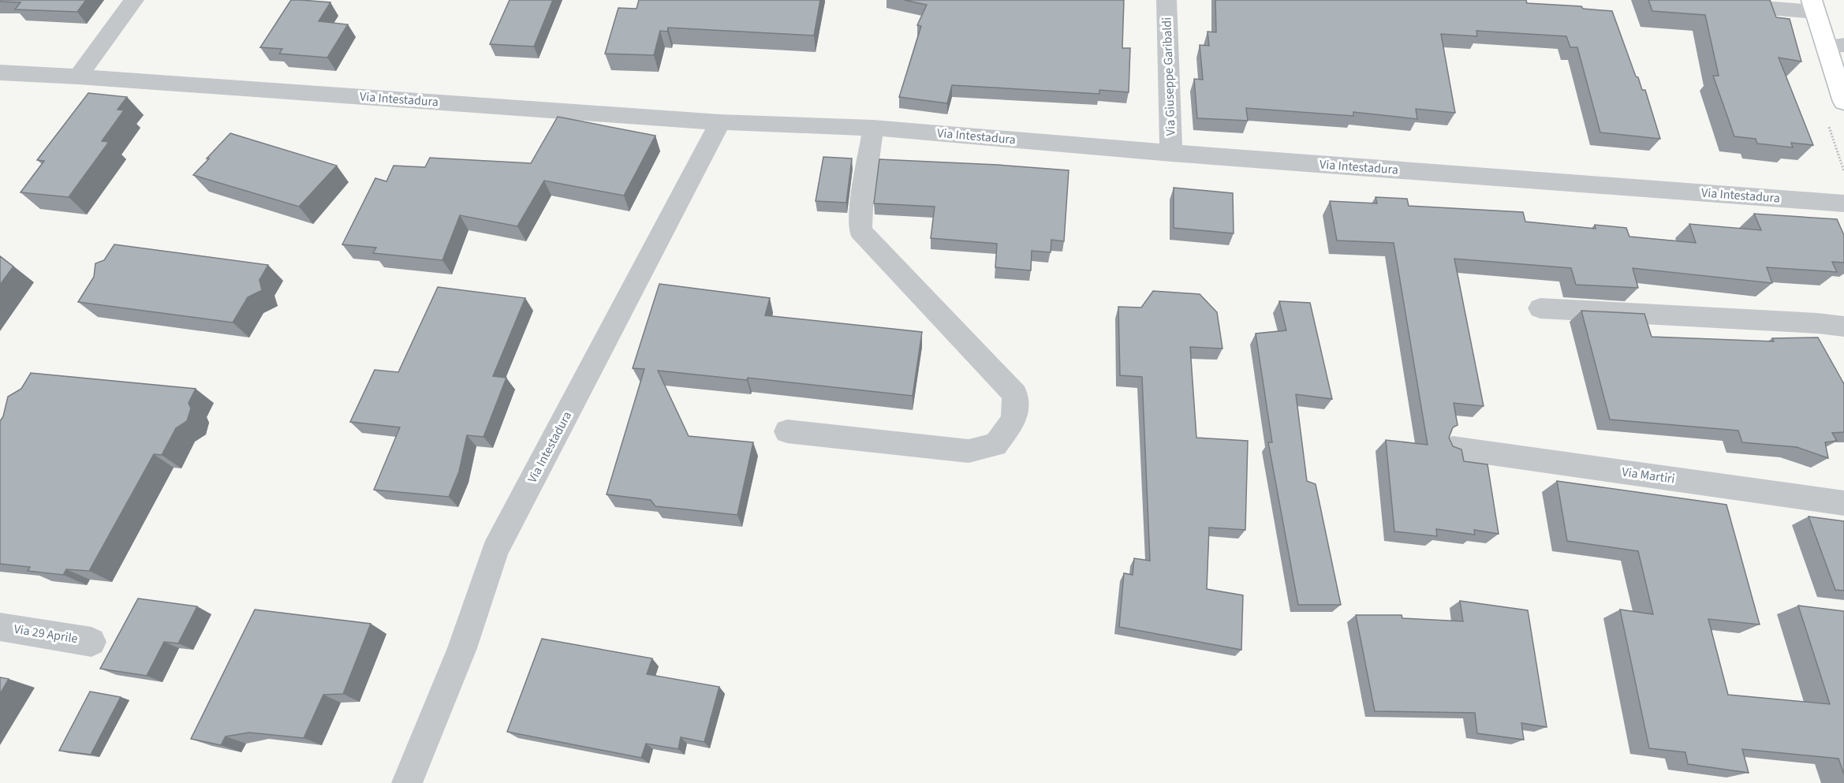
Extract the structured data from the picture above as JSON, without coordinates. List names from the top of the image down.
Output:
{
  "streets": {
    "street": [
      "Via Giuseppe Garibaldi",
      "Via Intestadura",
      "Via Martiri",
      "Via 29 Aprile"
    ]
  },
  "crossings": [
    ["Via Giuseppe Garibaldi", "Via Intestadura"]
  ]
}
